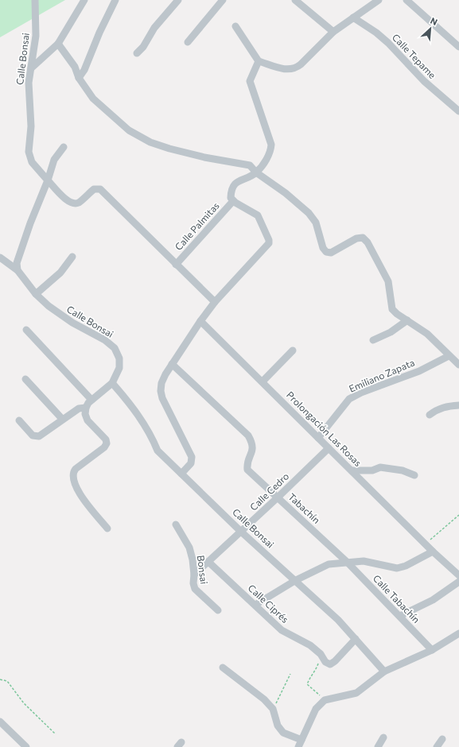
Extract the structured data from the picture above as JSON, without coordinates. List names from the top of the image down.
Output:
{
  "streets": {
    "street": [
      "Calle Tepame",
      "Calle Bonsai",
      "Calle Palmitas",
      "Emiliano Zapata",
      "Prolongación Las Rosas",
      "Calle Cedro",
      "Tabachín",
      "Bonsai",
      "Calle Tabachín",
      "Calle Ciprés"
    ]
  },
  "crossings": [
    ["Calle Bonsai", "Calle Palmitas"],
    ["Calle Bonsai", "Calle Cedro"],
    ["Calle Bonsai", "Calle Ciprés"],
    ["Emiliano Zapata", "Prolongación Las Rosas"],
    ["Prolongación Las Rosas", "Calle Cedro"],
    ["Calle Cedro", "Tabachín"],
    ["Calle Cedro", "Bonsai"],
    ["Calle Cedro", "Calle Ciprés"],
    ["Tabachín", "Calle Tabachín"]
  ],
  "north": "top right"
}
